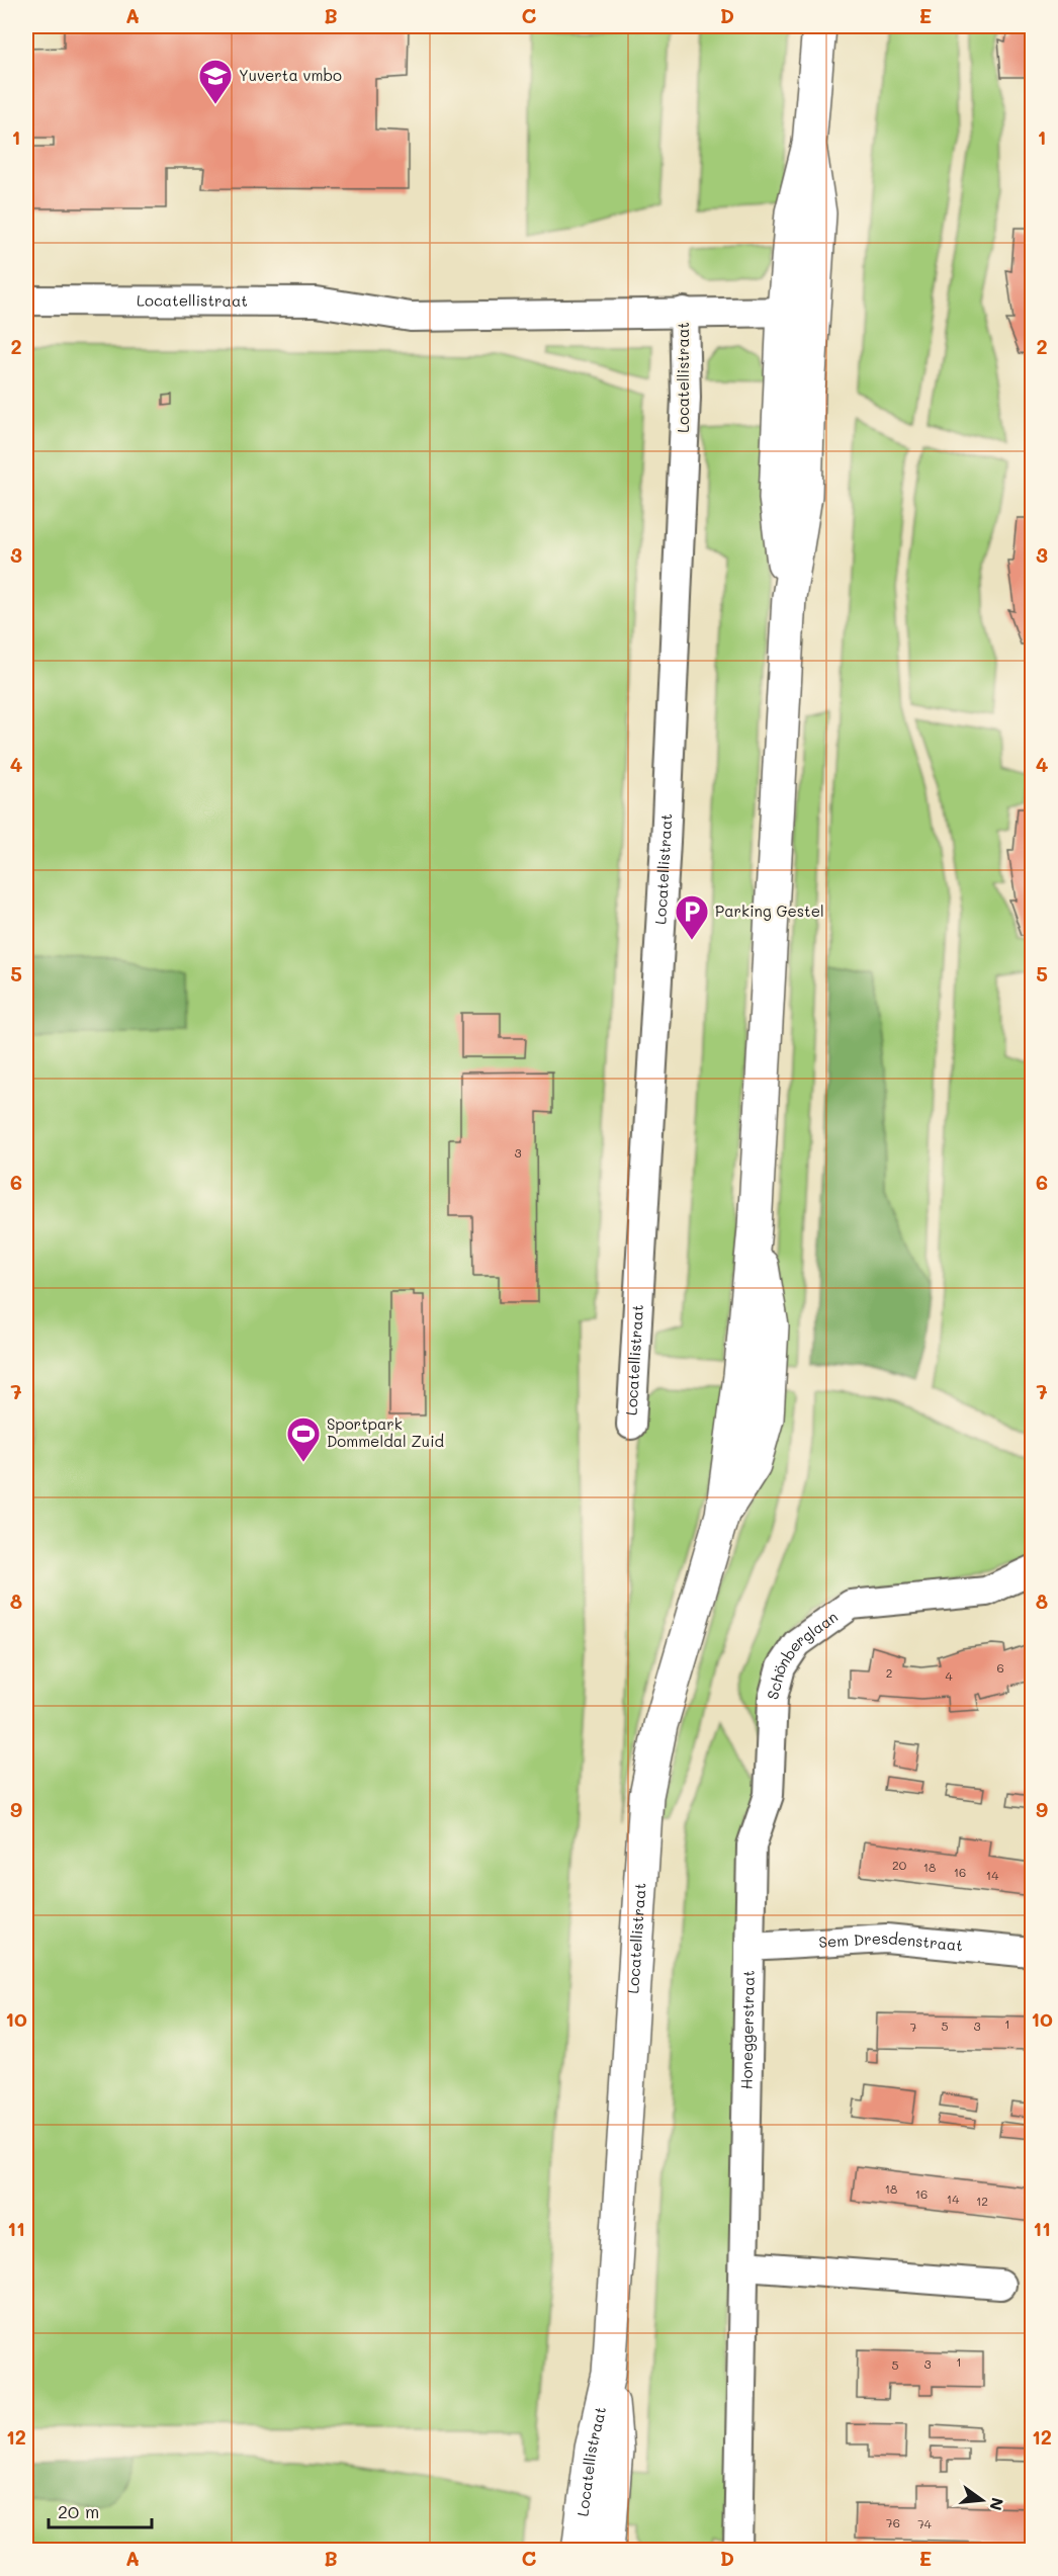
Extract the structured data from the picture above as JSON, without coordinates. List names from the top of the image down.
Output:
{
  "streets": {
    "main road": ["Locatellistraat"],
    "street": ["Schönberglaan", "Sem Dresdenstraat", "Honeggerstraat"]
  },
  "crossings": [
    ["Schönberglaan", "Honeggerstraat"],
    ["Sem Dresdenstraat", "Honeggerstraat"]
  ],
  "places": {
    "school or university": ["Yuverta vmbo"],
    "parking": ["Parking Gestel"],
    "sports": ["Sportpark Dommeldal Zuid"]
  },
  "house_numbers": [
    "3",
    "6",
    "2",
    "4",
    "20",
    "18",
    "16",
    "14",
    "1",
    "5",
    "3",
    "7",
    "18",
    "16",
    "14",
    "12",
    "1",
    "3",
    "5",
    "76",
    "74"
  ],
  "scale_bar": "20 m",
  "north": "right",
  "grid": {
    "columns": [
      "A",
      "B",
      "C",
      "D",
      "E"
    ],
    "rows": [
      "1",
      "2",
      "3",
      "4",
      "5",
      "6",
      "7",
      "8",
      "9",
      "10",
      "11",
      "12"
    ]
  }
}
